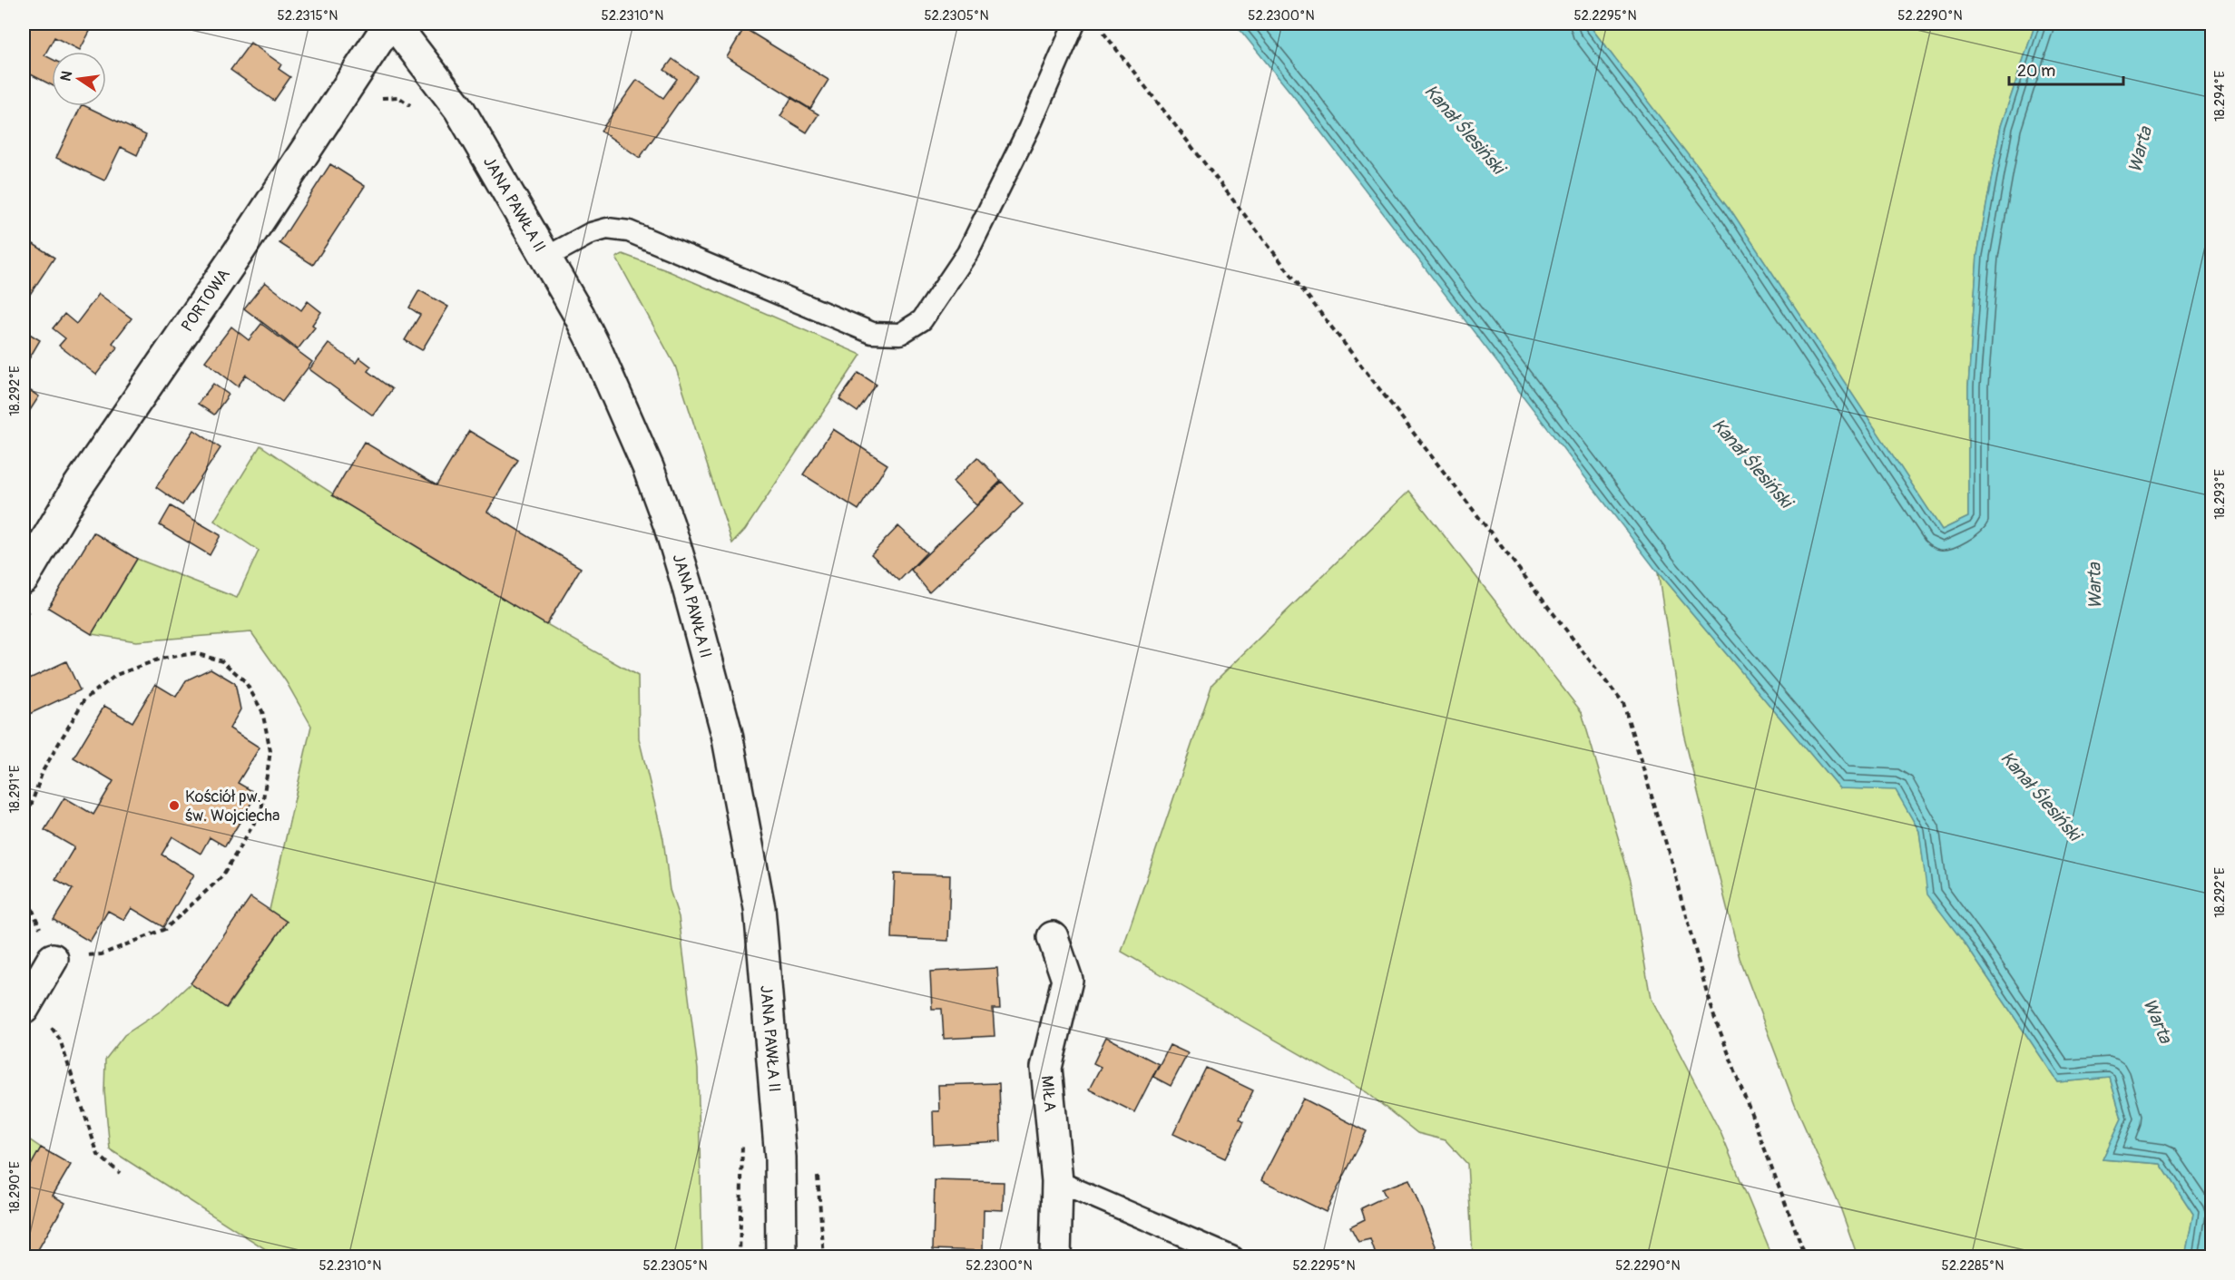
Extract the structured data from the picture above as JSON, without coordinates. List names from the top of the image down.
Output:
{
  "streets": {
    "main road": ["JANA PAWŁA II", "PORTOWA", "MIŁA"]
  },
  "water": ["Kanał Ślesiński", "Warta"],
  "places": ["Kościół pw. św. Wojciecha"],
  "scale_bar": "20 m",
  "north": "left",
  "coordinates": [
    "52.2315°N",
    "52.2310°N",
    "52.2305°N",
    "52.2300°N",
    "52.2295°N",
    "52.2290°N",
    "18.294°E",
    "18.292°E",
    "18.293°E",
    "18.291°E",
    "18.290°E",
    "52.2285°N"
  ]
}
